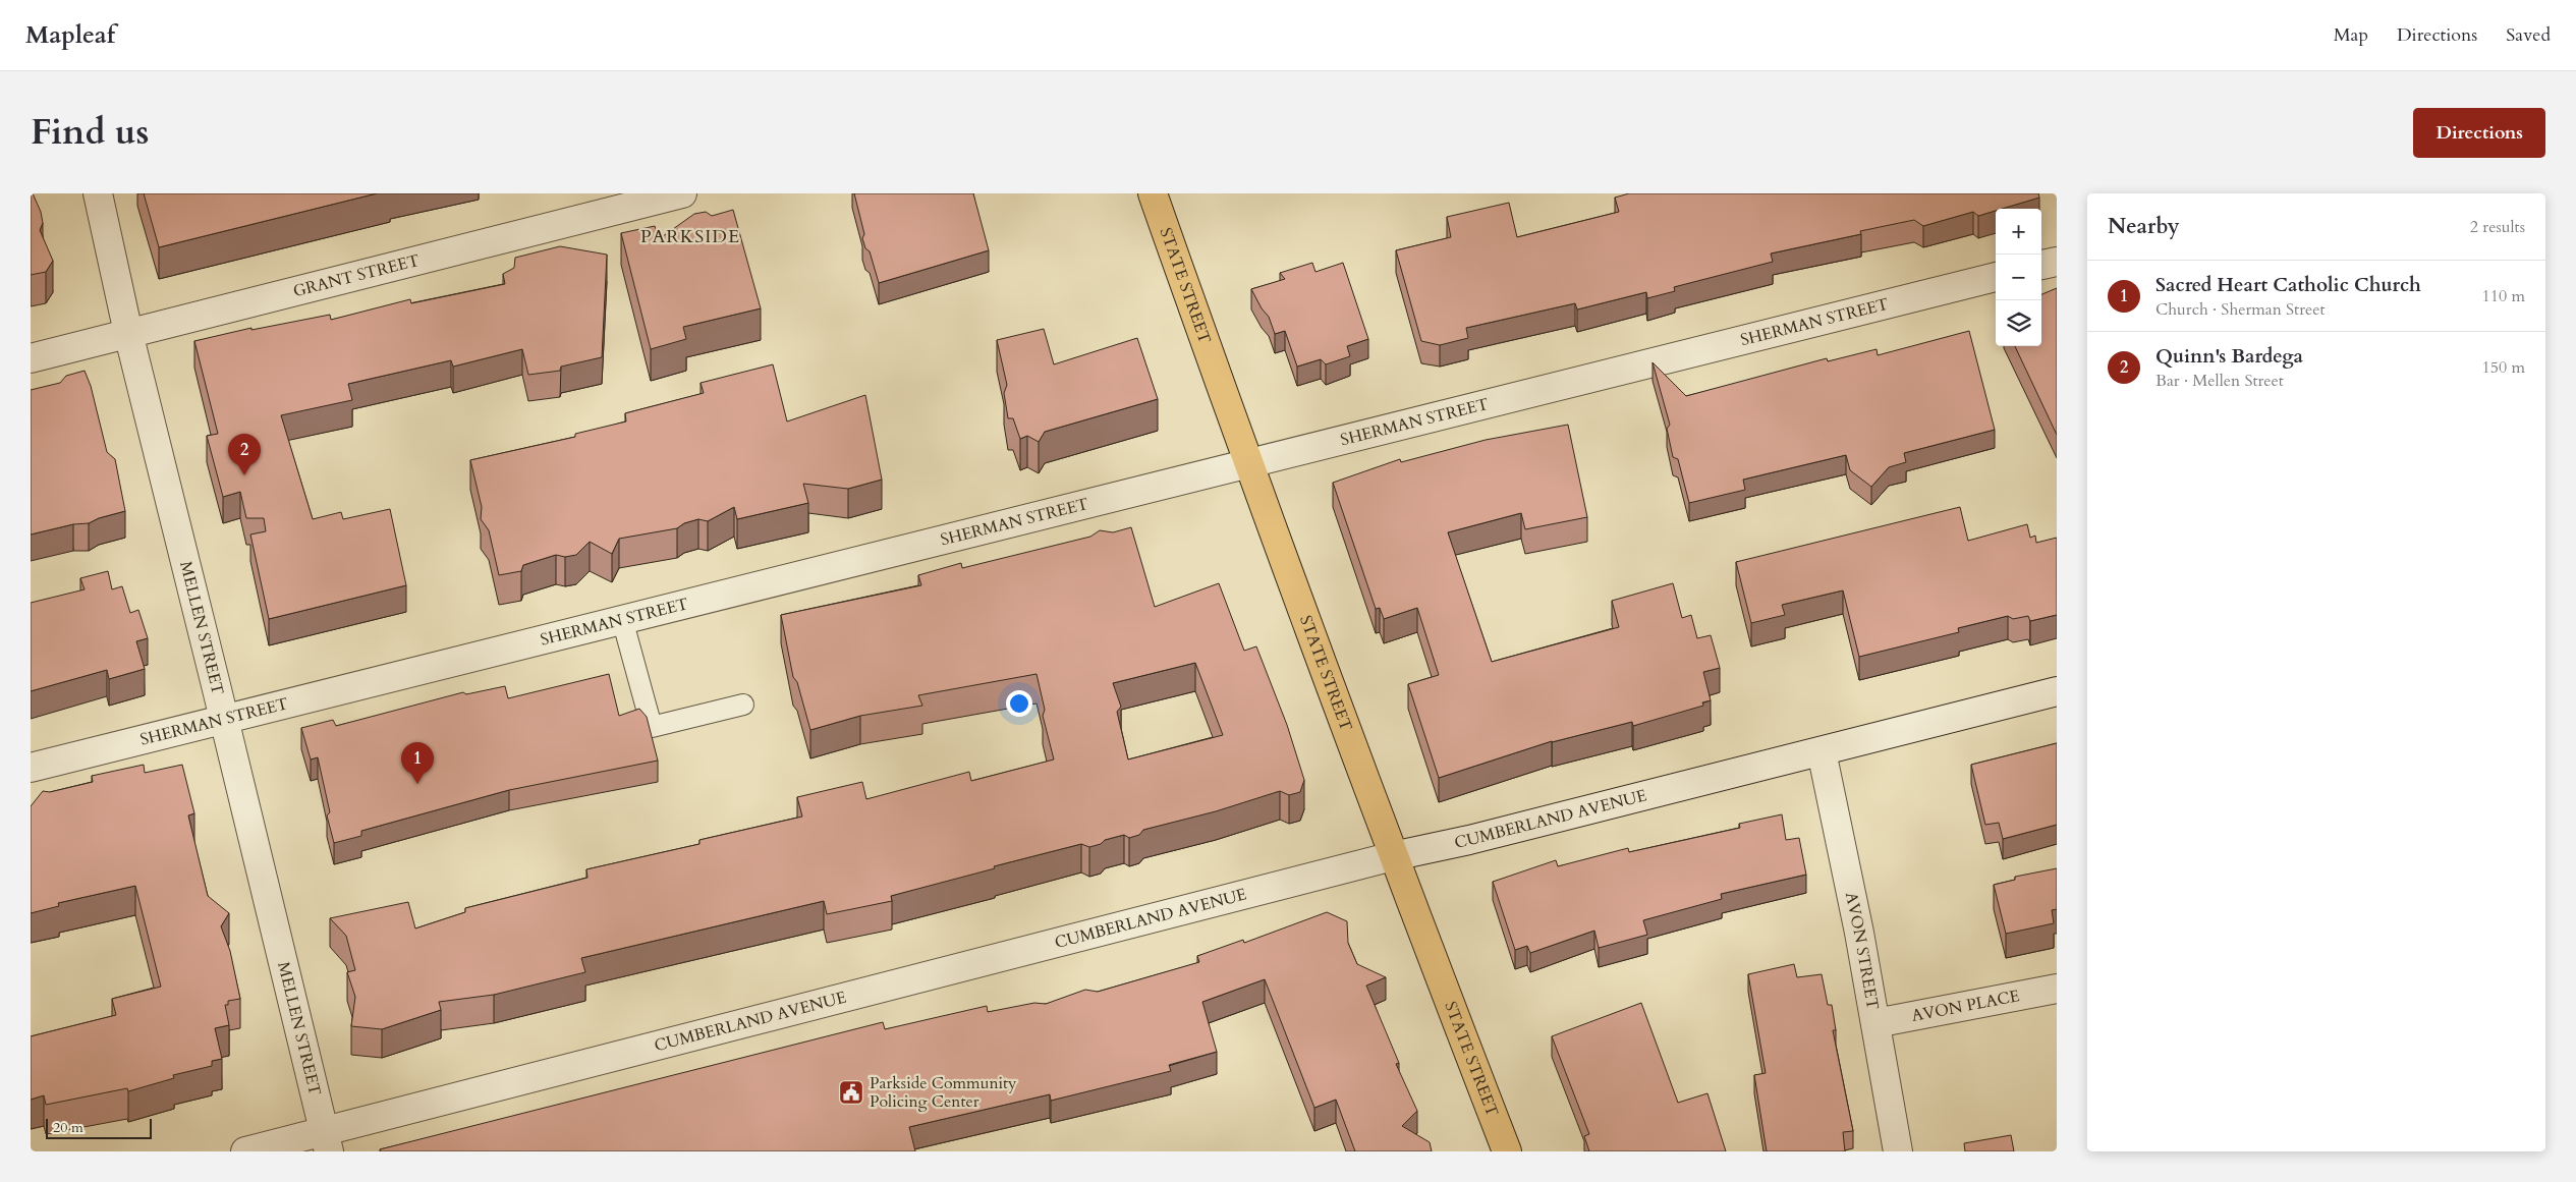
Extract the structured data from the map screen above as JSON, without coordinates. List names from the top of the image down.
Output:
{
  "streets": {
    "main road": ["STATE STREET"],
    "street": [
      "GRANT STREET",
      "SHERMAN STREET",
      "MELLEN STREET",
      "CUMBERLAND AVENUE",
      "AVON STREET",
      "AVON PLACE"
    ]
  },
  "crossings": [
    ["GRANT STREET", "MELLEN STREET"],
    ["STATE STREET", "SHERMAN STREET"],
    ["STATE STREET", "CUMBERLAND AVENUE"],
    ["SHERMAN STREET", "MELLEN STREET"],
    ["MELLEN STREET", "CUMBERLAND AVENUE"],
    ["CUMBERLAND AVENUE", "AVON STREET"],
    ["AVON STREET", "AVON PLACE"]
  ],
  "districts": ["PARKSIDE"],
  "places": {
    "public building": ["Parkside Community Policing Center"]
  },
  "scale_bar": "20 m",
  "page": {
    "header": "Mapleaf",
    "nav": ["Map", "Directions", "Saved"],
    "title": "Find us",
    "buttons": "Directions",
    "heading": ["Nearby", "2 results"],
    "map_buttons": ["+", "−"],
    "list": [
      {
        "mark": "1",
        "name": "Sacred Heart Catholic Church",
        "note": "Church · Sherman Street",
        "value": "110 m"
      },
      {
        "mark": "2",
        "name": "Quinn's Bardega",
        "note": "Bar · Mellen Street",
        "value": "150 m"
      }
    ],
    "pins": ["2", "1"],
    "scale": "20 m"
  }
}
